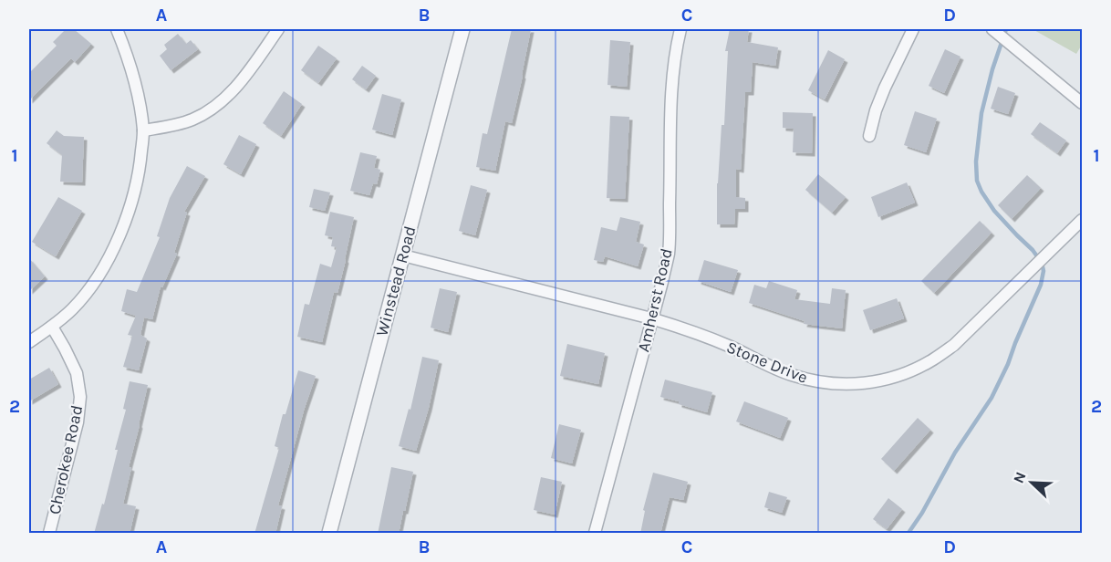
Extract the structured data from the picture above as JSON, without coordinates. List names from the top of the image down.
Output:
{
  "streets": {
    "street": [
      "Winstead Road",
      "Amherst Road",
      "Stone Drive",
      "Cherokee Road"
    ]
  },
  "crossings": [
    ["Winstead Road", "Stone Drive"],
    ["Amherst Road", "Stone Drive"]
  ],
  "north": "top left",
  "grid": {
    "columns": [
      "A",
      "B",
      "C",
      "D"
    ],
    "rows": ["1", "2"]
  }
}
